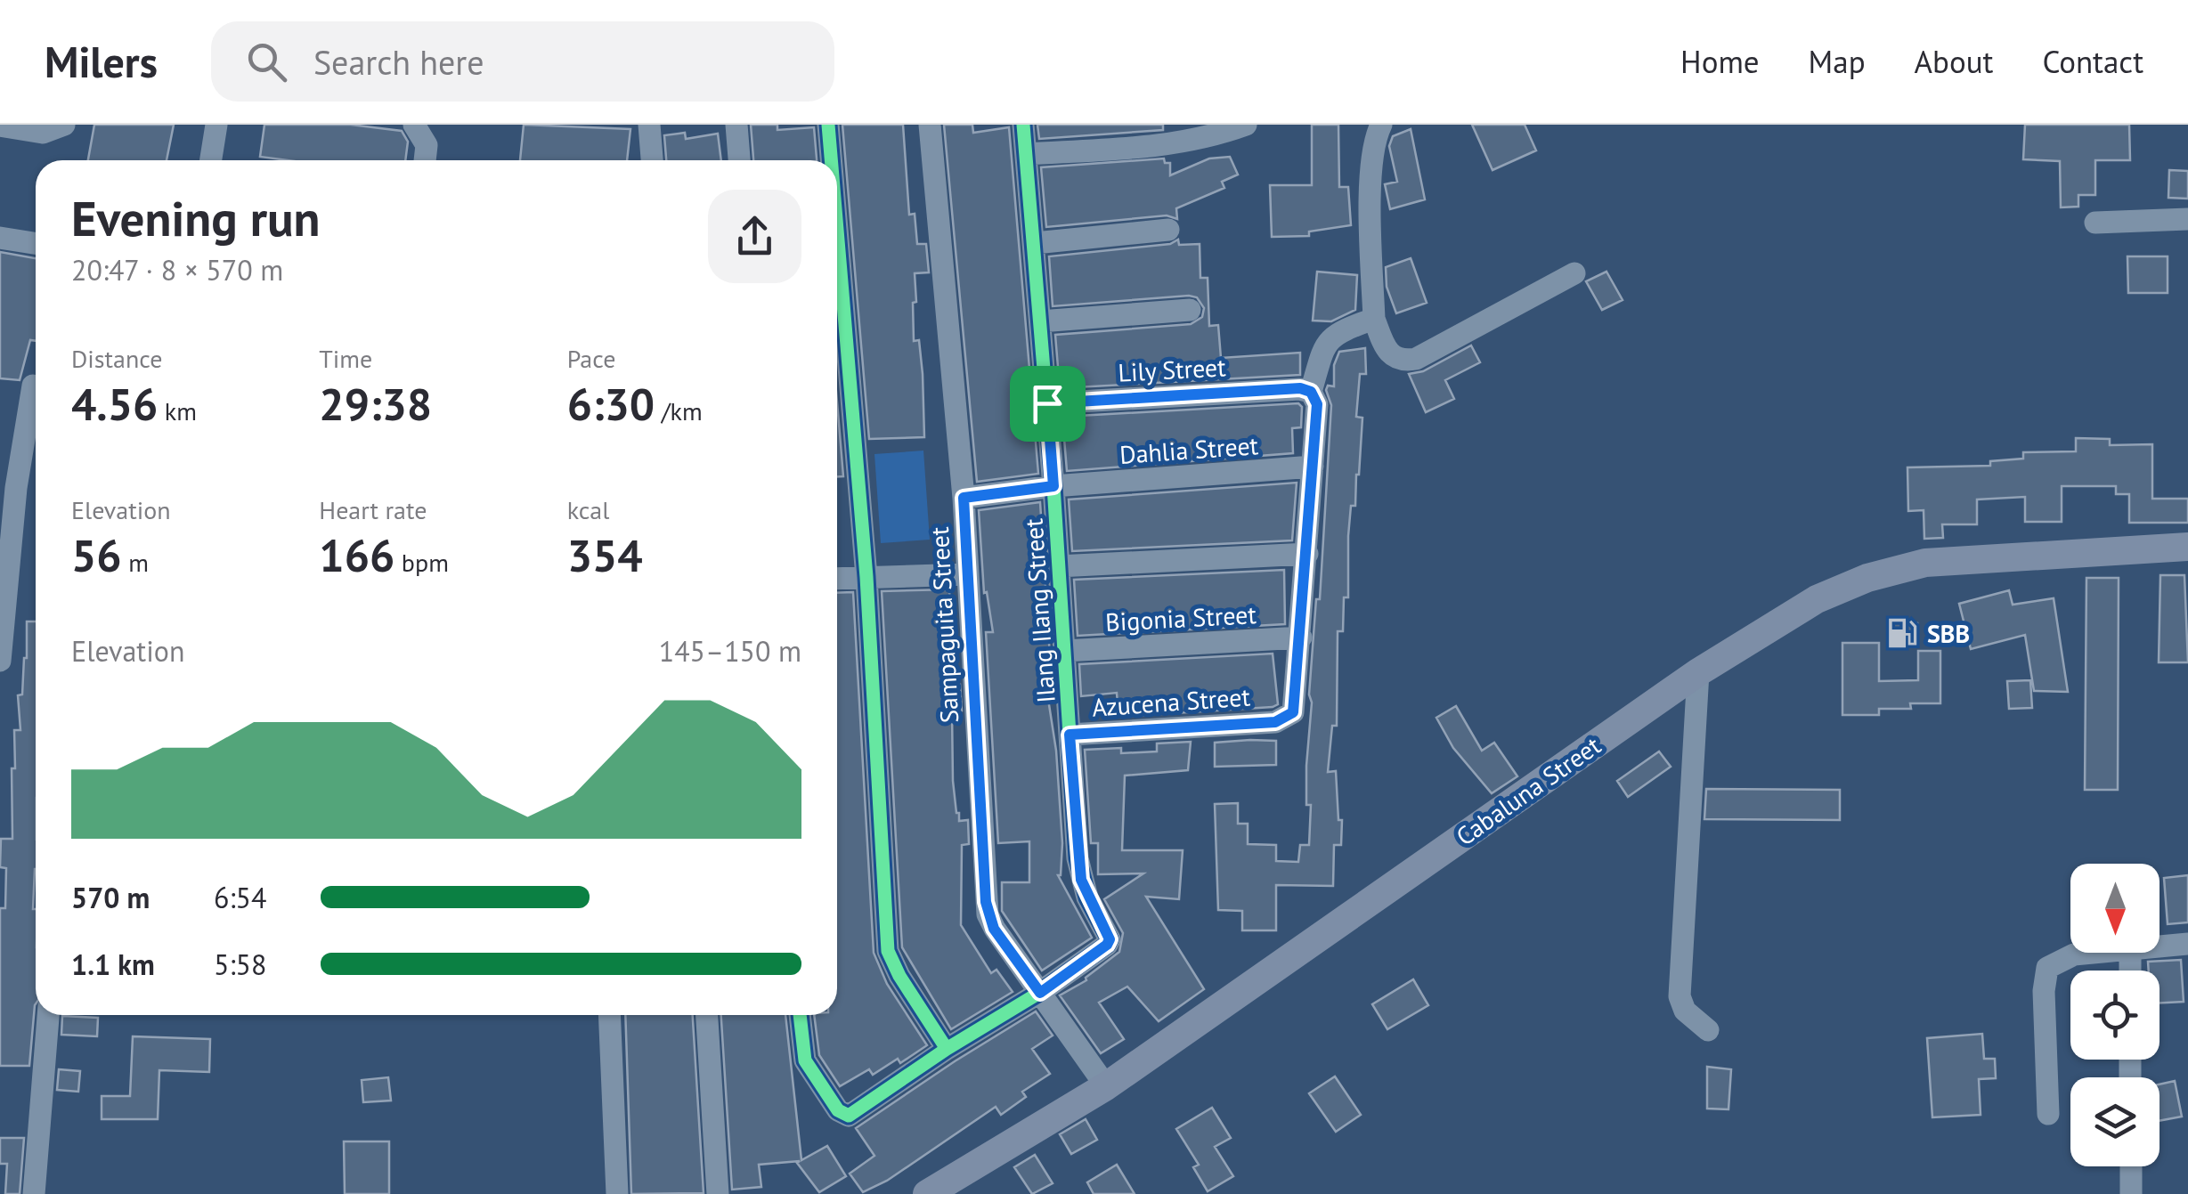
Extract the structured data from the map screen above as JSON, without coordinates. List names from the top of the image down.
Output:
{
  "streets": {
    "main road": ["Cabaluna Street"],
    "street": [
      "Lily Street",
      "Dahlia Street",
      "Ilang Ilang Street",
      "Bigonia Street",
      "Sampaguita Street",
      "Azucena Street"
    ]
  },
  "crossings": [
    ["Lily Street", "Ilang Ilang Street"],
    ["Dahlia Street", "Ilang Ilang Street"],
    ["Dahlia Street", "Sampaguita Street"],
    ["Ilang Ilang Street", "Bigonia Street"],
    ["Ilang Ilang Street", "Sampaguita Street"],
    ["Ilang Ilang Street", "Azucena Street"],
    ["Bigonia Street", "Azucena Street"],
    ["Sampaguita Street", "Cabaluna Street"]
  ],
  "places": {
    "fuel station": ["SBB"]
  },
  "north": "bottom",
  "page": {
    "header": "Milers",
    "search": "Search here",
    "nav": [
      "Home",
      "Map",
      "About",
      "Contact"
    ],
    "heading": ["Evening run", "20:47 · 8 × 570 m"],
    "stats": [
      ["Distance", "4.56 km"],
      ["Time", "29:38"],
      ["Pace", "6:30 /km"],
      ["Elevation", "56 m"],
      ["Heart rate", "166 bpm"],
      ["kcal", "354"]
    ],
    "chart": ["Elevation", "145–150 m"],
    "list": [
      {
        "name": "570 m",
        "note": "6:54"
      },
      {
        "name": "1.1 km",
        "note": "5:58"
      }
    ]
  }
}
